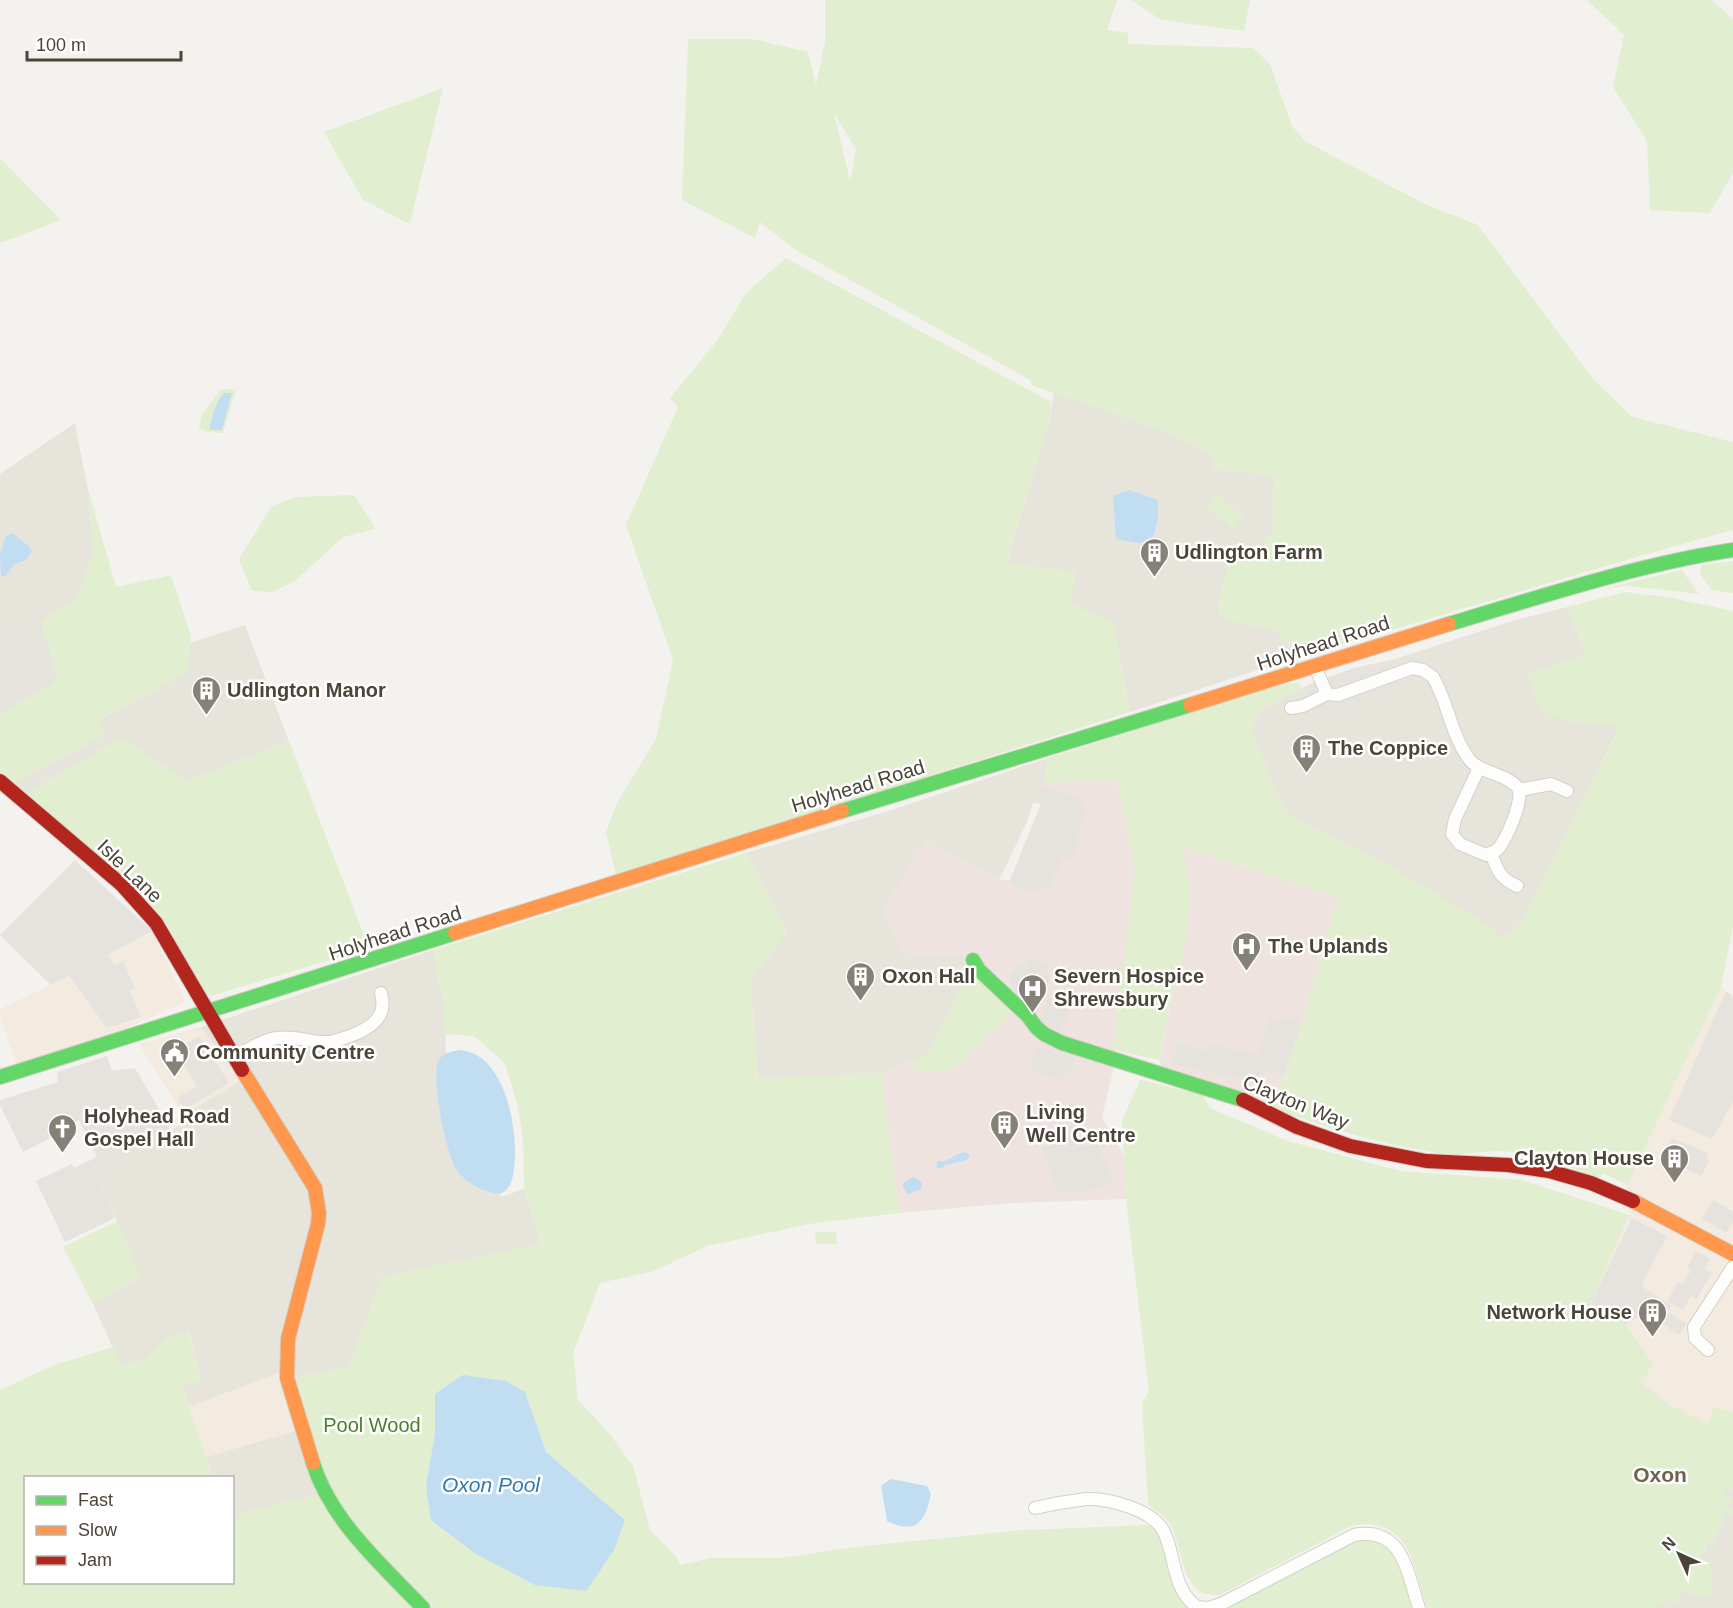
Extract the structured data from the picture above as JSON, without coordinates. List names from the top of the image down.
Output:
{
  "streets": {
    "street": ["Holyhead Road", "Isle Lane", "Clayton Way"]
  },
  "crossings": [
    ["Holyhead Road", "Isle Lane"]
  ],
  "districts": ["Oxon"],
  "water": ["Oxon Pool"],
  "parks": ["Pool Wood"],
  "places": {
    "building": [
      "Udlington Farm",
      "Udlington Manor",
      "The Coppice",
      "Oxon Hall",
      "Living Well Centre",
      "Clayton House",
      "Network House"
    ],
    "hospital": ["The Uplands", "Severn Hospice Shrewsbury"],
    "public building": ["Community Centre"],
    "church": ["Holyhead Road Gospel Hall"]
  },
  "legend": ["Fast", "Slow", "Jam"],
  "scale_bar": "100 m",
  "north": "top left"
}
